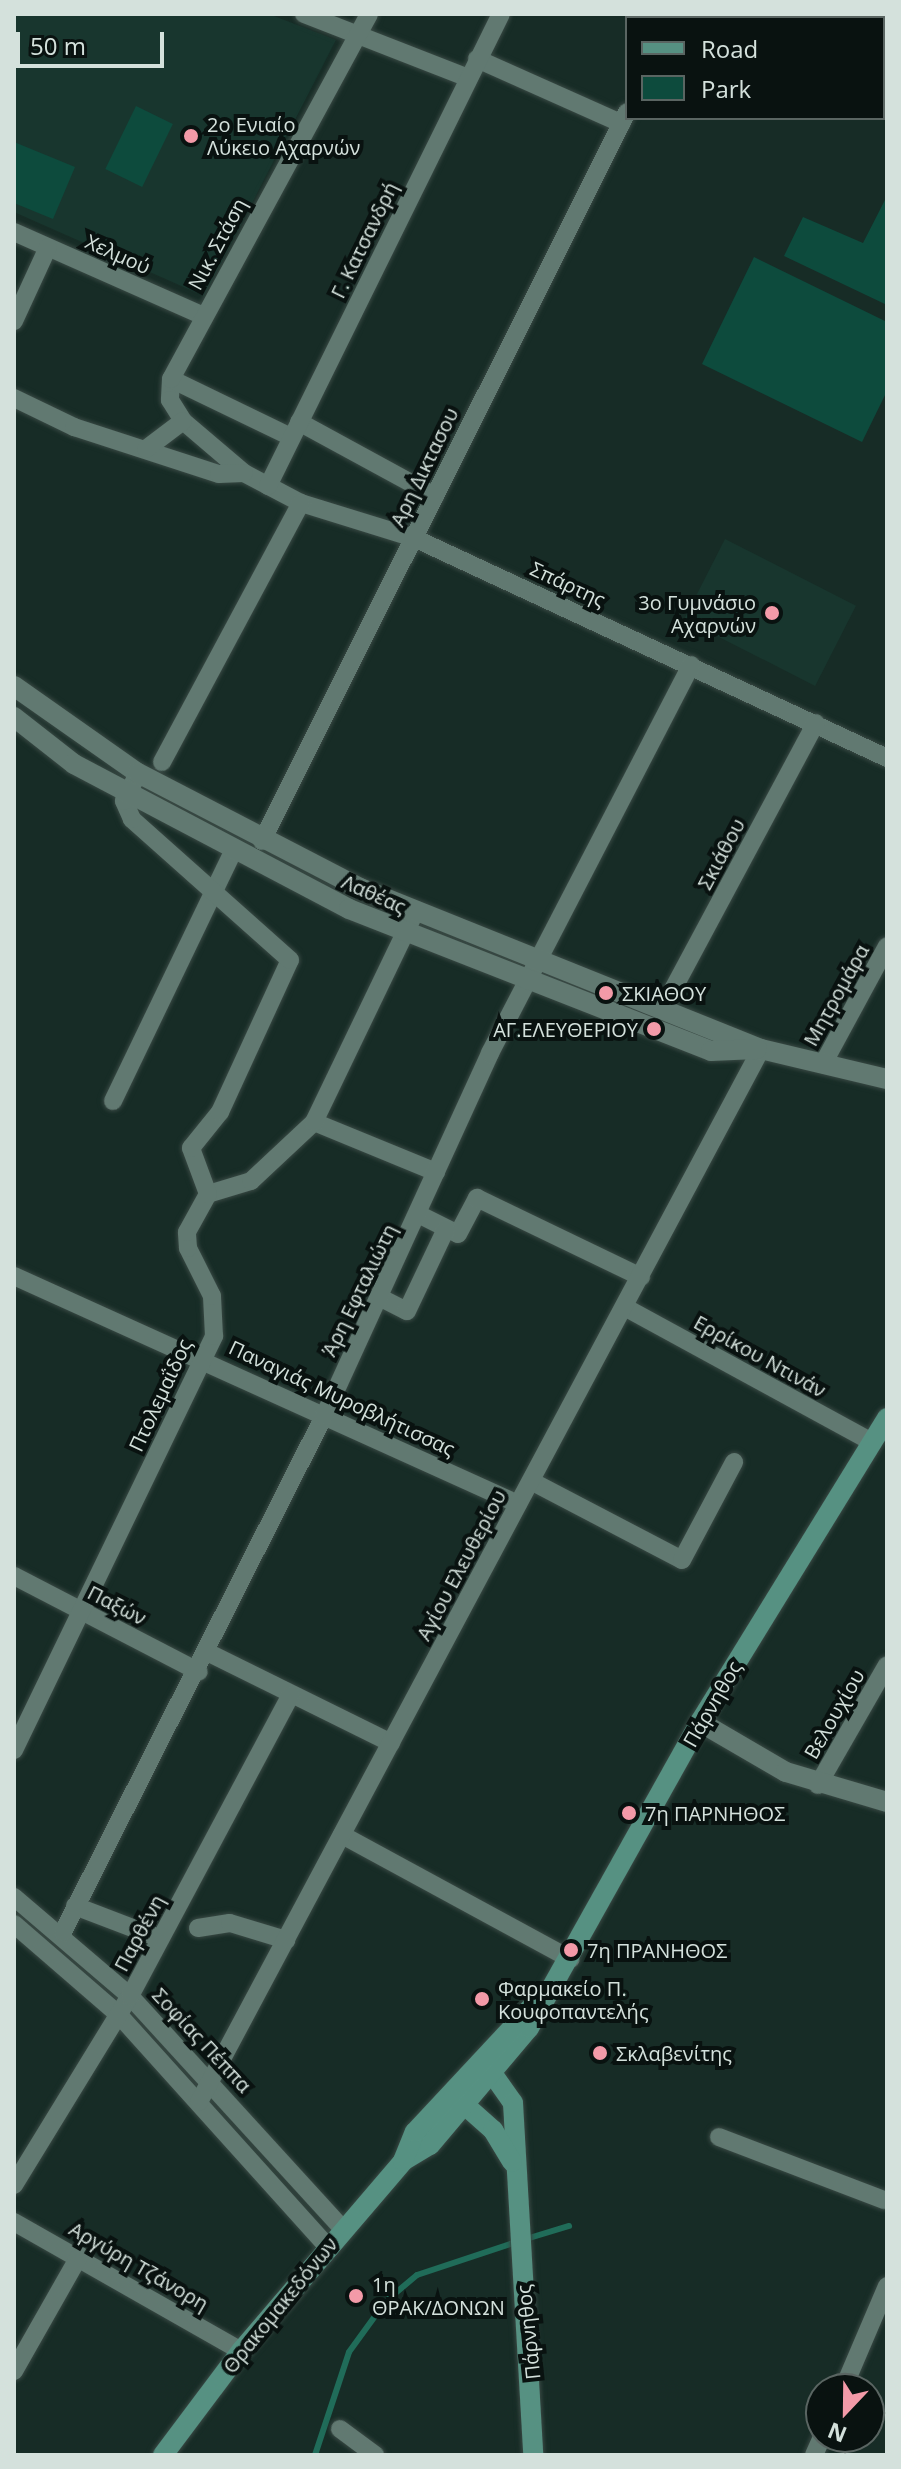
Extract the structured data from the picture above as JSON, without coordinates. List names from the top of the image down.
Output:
{
  "streets": {
    "main road": ["Πάρνηθος", "Θρακομακεδόνων"],
    "street": [
      "Γ. Κατσανδρή",
      "Νικ. Στάση",
      "Χελμού",
      "Αρη Δικτασου",
      "Σπάρτης",
      "Σκιάθου",
      "Λαθέας",
      "Μητρομάρα",
      "Άρη Εφταλιώτη",
      "Ερρίκου Ντινάν",
      "Πτολεμαΐδος",
      "Παναγιάς Μυροβλήτισσας",
      "Αγίου Ελευθερίου",
      "Παξών",
      "Βελουχίου",
      "Παρθένη",
      "Σοφίας Πέππα",
      "Αργύρη Τζάνορη"
    ]
  },
  "crossings": [
    ["Γ. Κατσανδρή", "Σπάρτης"],
    ["Νικ. Στάση", "Χελμού"],
    ["Αρη Δικτασου", "Σπάρτης"],
    ["Αρη Δικτασου", "Λαθέας"],
    ["Σπάρτης", "Σκιάθου"],
    ["Σπάρτης", "Άρη Εφταλιώτη"],
    ["Σκιάθου", "Λαθέας"],
    ["Λαθέας", "Μητρομάρα"],
    ["Λαθέας", "Άρη Εφταλιώτη"],
    ["Λαθέας", "Αγίου Ελευθερίου"],
    ["Άρη Εφταλιώτη", "Παναγιάς Μυροβλήτισσας"],
    ["Άρη Εφταλιώτη", "Παξών"],
    ["Άρη Εφταλιώτη", "Σοφίας Πέππα"],
    ["Ερρίκου Ντινάν", "Αγίου Ελευθερίου"],
    ["Ερρίκου Ντινάν", "Πάρνηθος"],
    ["Πτολεμαΐδος", "Παναγιάς Μυροβλήτισσας"],
    ["Πτολεμαΐδος", "Παξών"],
    ["Παναγιάς Μυροβλήτισσας", "Αγίου Ελευθερίου"],
    ["Αγίου Ελευθερίου", "Σοφίας Πέππα"],
    ["Πάρνηθος", "Θρακομακεδόνων"],
    ["Παρθένη", "Σοφίας Πέππα"],
    ["Σοφίας Πέππα", "Θρακομακεδόνων"],
    ["Αργύρη Τζάνορη", "Θρακομακεδόνων"]
  ],
  "places": [
    "2ο Ενιαίο Λύκειο Αχαρνών",
    "3ο Γυμνάσιο Αχαρνών",
    "ΣΚΙΑΘΟΥ",
    "ΑΓ.ΕΛΕΥΘΕΡΙΟΥ",
    "7η ΠΑΡΝΗΘΟΣ",
    "7η ΠΡΑΝΗΘΟΣ",
    "Φαρμακείο Π. Κουφοπαντελής",
    "Σκλαβενίτης",
    "1η ΘΡΑΚ/ΔΟΝΩΝ"
  ],
  "legend": ["Road", "Park"],
  "scale_bar": "50 m",
  "north": "bottom"
}
